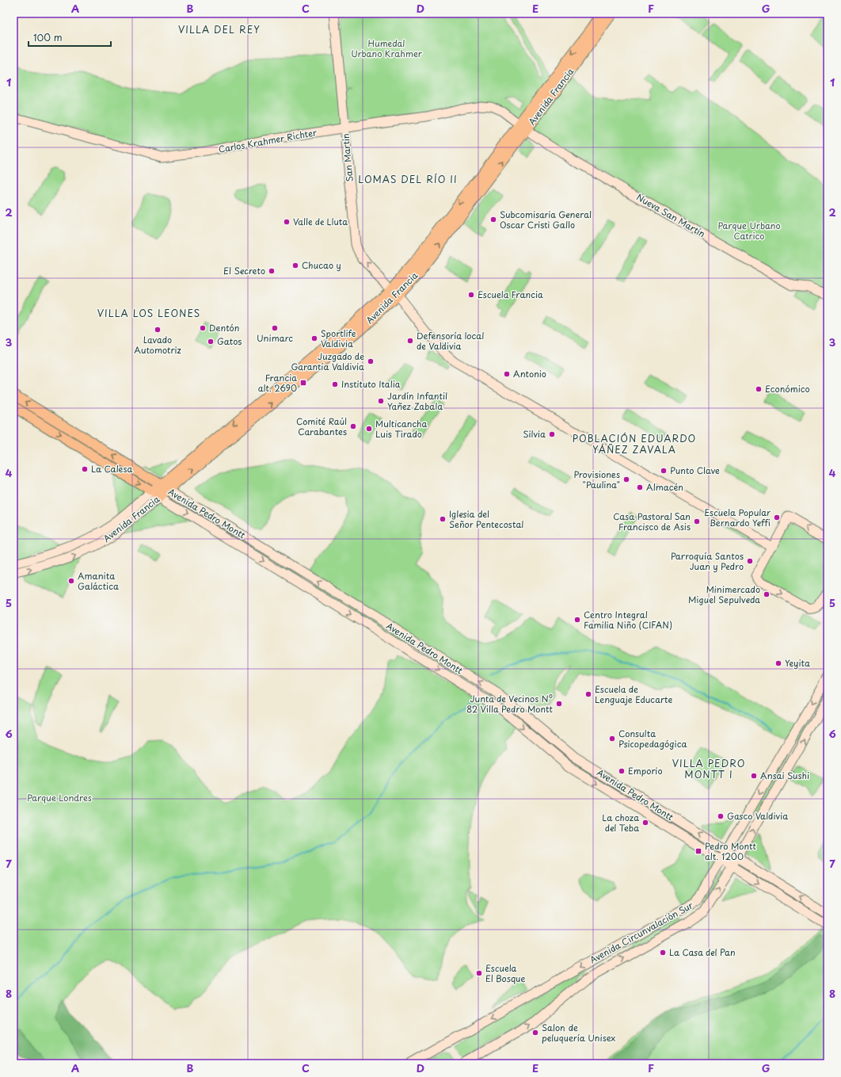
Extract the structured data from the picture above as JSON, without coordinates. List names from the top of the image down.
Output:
{
  "streets": {
    "main road": [
      "Avenida Francia",
      "Carlos Krahmer Richter",
      "San Martín",
      "Nueva San Martín",
      "Avenida Pedro Montt",
      "Avenida Circunvalación Sur"
    ]
  },
  "crossings": [
    ["Avenida Francia", "Carlos Krahmer Richter"],
    ["Avenida Francia", "San Martín"],
    ["Avenida Francia", "Nueva San Martín"],
    ["Avenida Francia", "Avenida Pedro Montt"],
    ["Carlos Krahmer Richter", "San Martín"],
    ["Carlos Krahmer Richter", "Nueva San Martín"],
    ["Avenida Pedro Montt", "Avenida Circunvalación Sur"]
  ],
  "districts": [
    "VILLA DEL REY",
    "LOMAS DEL RÍO II",
    "VILLA LOS LEONES",
    "POBLACIÓN EDUARDO YÁÑEZ ZAVALA",
    "VILLA PEDRO MONTT I"
  ],
  "parks": ["Humedal Urbano Krahmer", "Parque Urbano Catrico", "Parque Londres"],
  "places": {
    "other": [
      "Subcomisaria General Oscar Cristi Gallo",
      "Valle de Lluta",
      "Chucao y",
      "El Secreto",
      "Escuela Francia",
      "Dentón",
      "Unimarc",
      "Lavado Automotriz",
      "Sportlife Valdivia",
      "Defensoría local de Valdivia",
      "Gatos",
      "Juzgado de Garantía Valdivia",
      "Antonio",
      "Instituto Italia",
      "Económico",
      "Jardín Infantil Yañez Zabala",
      "Comité Raúl Carabantes",
      "Multicancha Luis Tirado",
      "Silvia",
      "La Calesa",
      "Punto Clave",
      "Provisiones \"Paulina\"",
      "Almacén",
      "Escuela Popular Bernardo Yeffi",
      "Iglesia del Señor Pentecostal",
      "Casa Pastoral San Francisco de Asis",
      "Parroquía Santos Juan y Pedro",
      "Amanita Galáctica",
      "Minimercado Miguel Sepulveda",
      "Centro Integral Familia Niño (CIFAN)",
      "Yeyita",
      "Escuela de Lenguaje Educarte",
      "Junta de Vecinos Nº 82 Villa Pedro Montt",
      "Consulta Psicopedagógica",
      "Emporio",
      "Ansai Sushi",
      "Gasco Valdivia",
      "La choza del Teba",
      "La Casa del Pan",
      "Escuela El Bosque",
      "Salon de peluquería Unisex"
    ],
    "transit": ["Francia alt. 2690", "Pedro Montt alt. 1200"]
  },
  "scale_bar": "100 m",
  "grid": {
    "columns": [
      "A",
      "B",
      "C",
      "D",
      "E",
      "F",
      "G"
    ],
    "rows": [
      "1",
      "2",
      "3",
      "4",
      "5",
      "6",
      "7",
      "8"
    ]
  }
}
